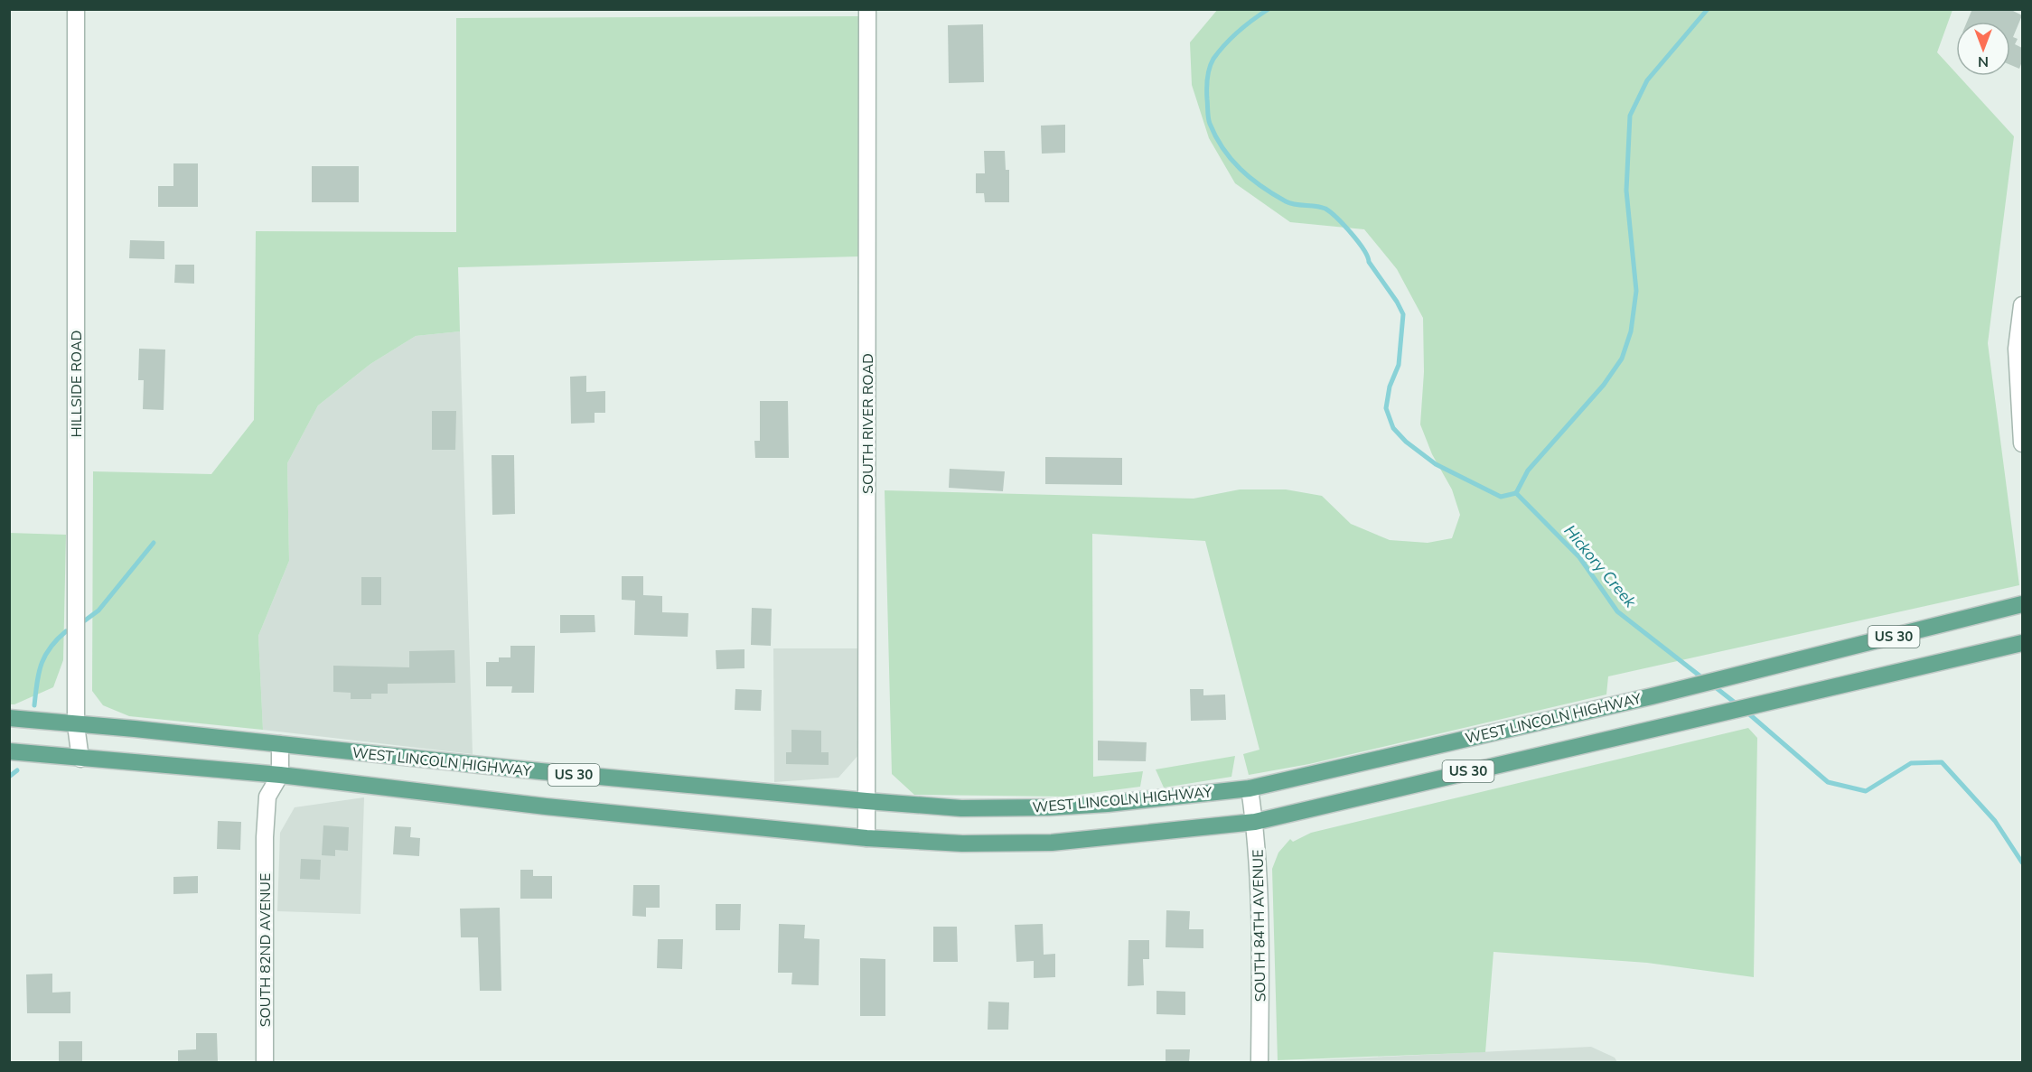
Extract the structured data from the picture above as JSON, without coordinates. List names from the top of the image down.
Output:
{
  "streets": {
    "main road": ["US 30", "WEST LINCOLN HIGHWAY"],
    "street": [
      "HILLSIDE ROAD",
      "SOUTH RIVER ROAD",
      "SOUTH 84TH AVENUE",
      "SOUTH 82ND AVENUE"
    ]
  },
  "crossings": [
    ["HILLSIDE ROAD", "US 30"],
    ["HILLSIDE ROAD", "WEST LINCOLN HIGHWAY"],
    ["SOUTH RIVER ROAD", "US 30"],
    ["SOUTH RIVER ROAD", "WEST LINCOLN HIGHWAY"],
    ["US 30", "SOUTH 84TH AVENUE"],
    ["US 30", "SOUTH 82ND AVENUE"],
    ["WEST LINCOLN HIGHWAY", "SOUTH 84TH AVENUE"]
  ],
  "water": ["Hickory Creek"],
  "north": "bottom"
}
